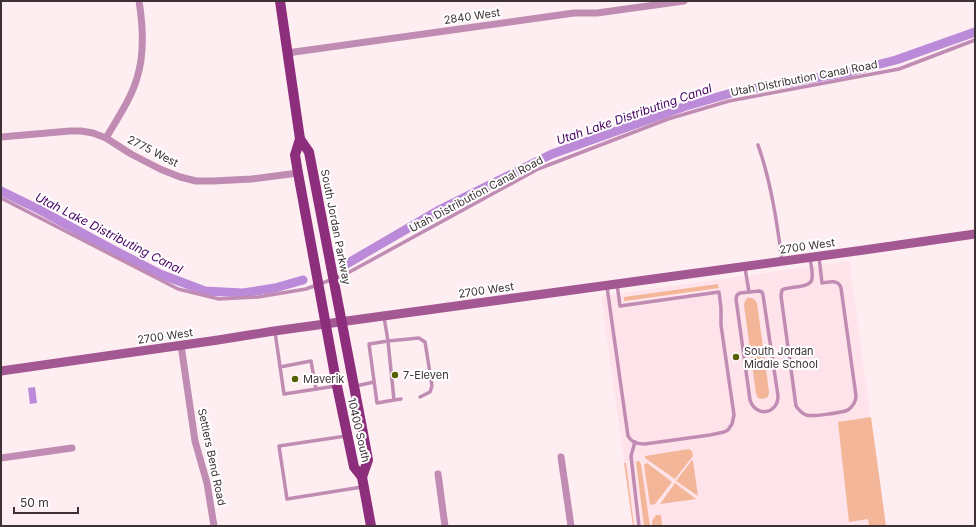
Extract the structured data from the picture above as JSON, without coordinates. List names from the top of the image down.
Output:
{
  "streets": {
    "main road": ["South Jordan Parkway", "2700 West", "10400 South"],
    "street": ["2840 West", "2775 West", "Settlers Bend Road"],
    "lane": ["Utah Distribution Canal Road"]
  },
  "crossings": [
    ["2840 West", "South Jordan Parkway"],
    ["Utah Distribution Canal Road", "South Jordan Parkway"],
    ["2775 West", "South Jordan Parkway"],
    ["South Jordan Parkway", "2700 West"],
    ["South Jordan Parkway", "10400 South"],
    ["2700 West", "10400 South"],
    ["2700 West", "Settlers Bend Road"]
  ],
  "water": ["Utah Lake Distributing Canal"],
  "places": ["South Jordan Middle School", "7-Eleven", "Maverik"],
  "scale_bar": "50 m"
}
